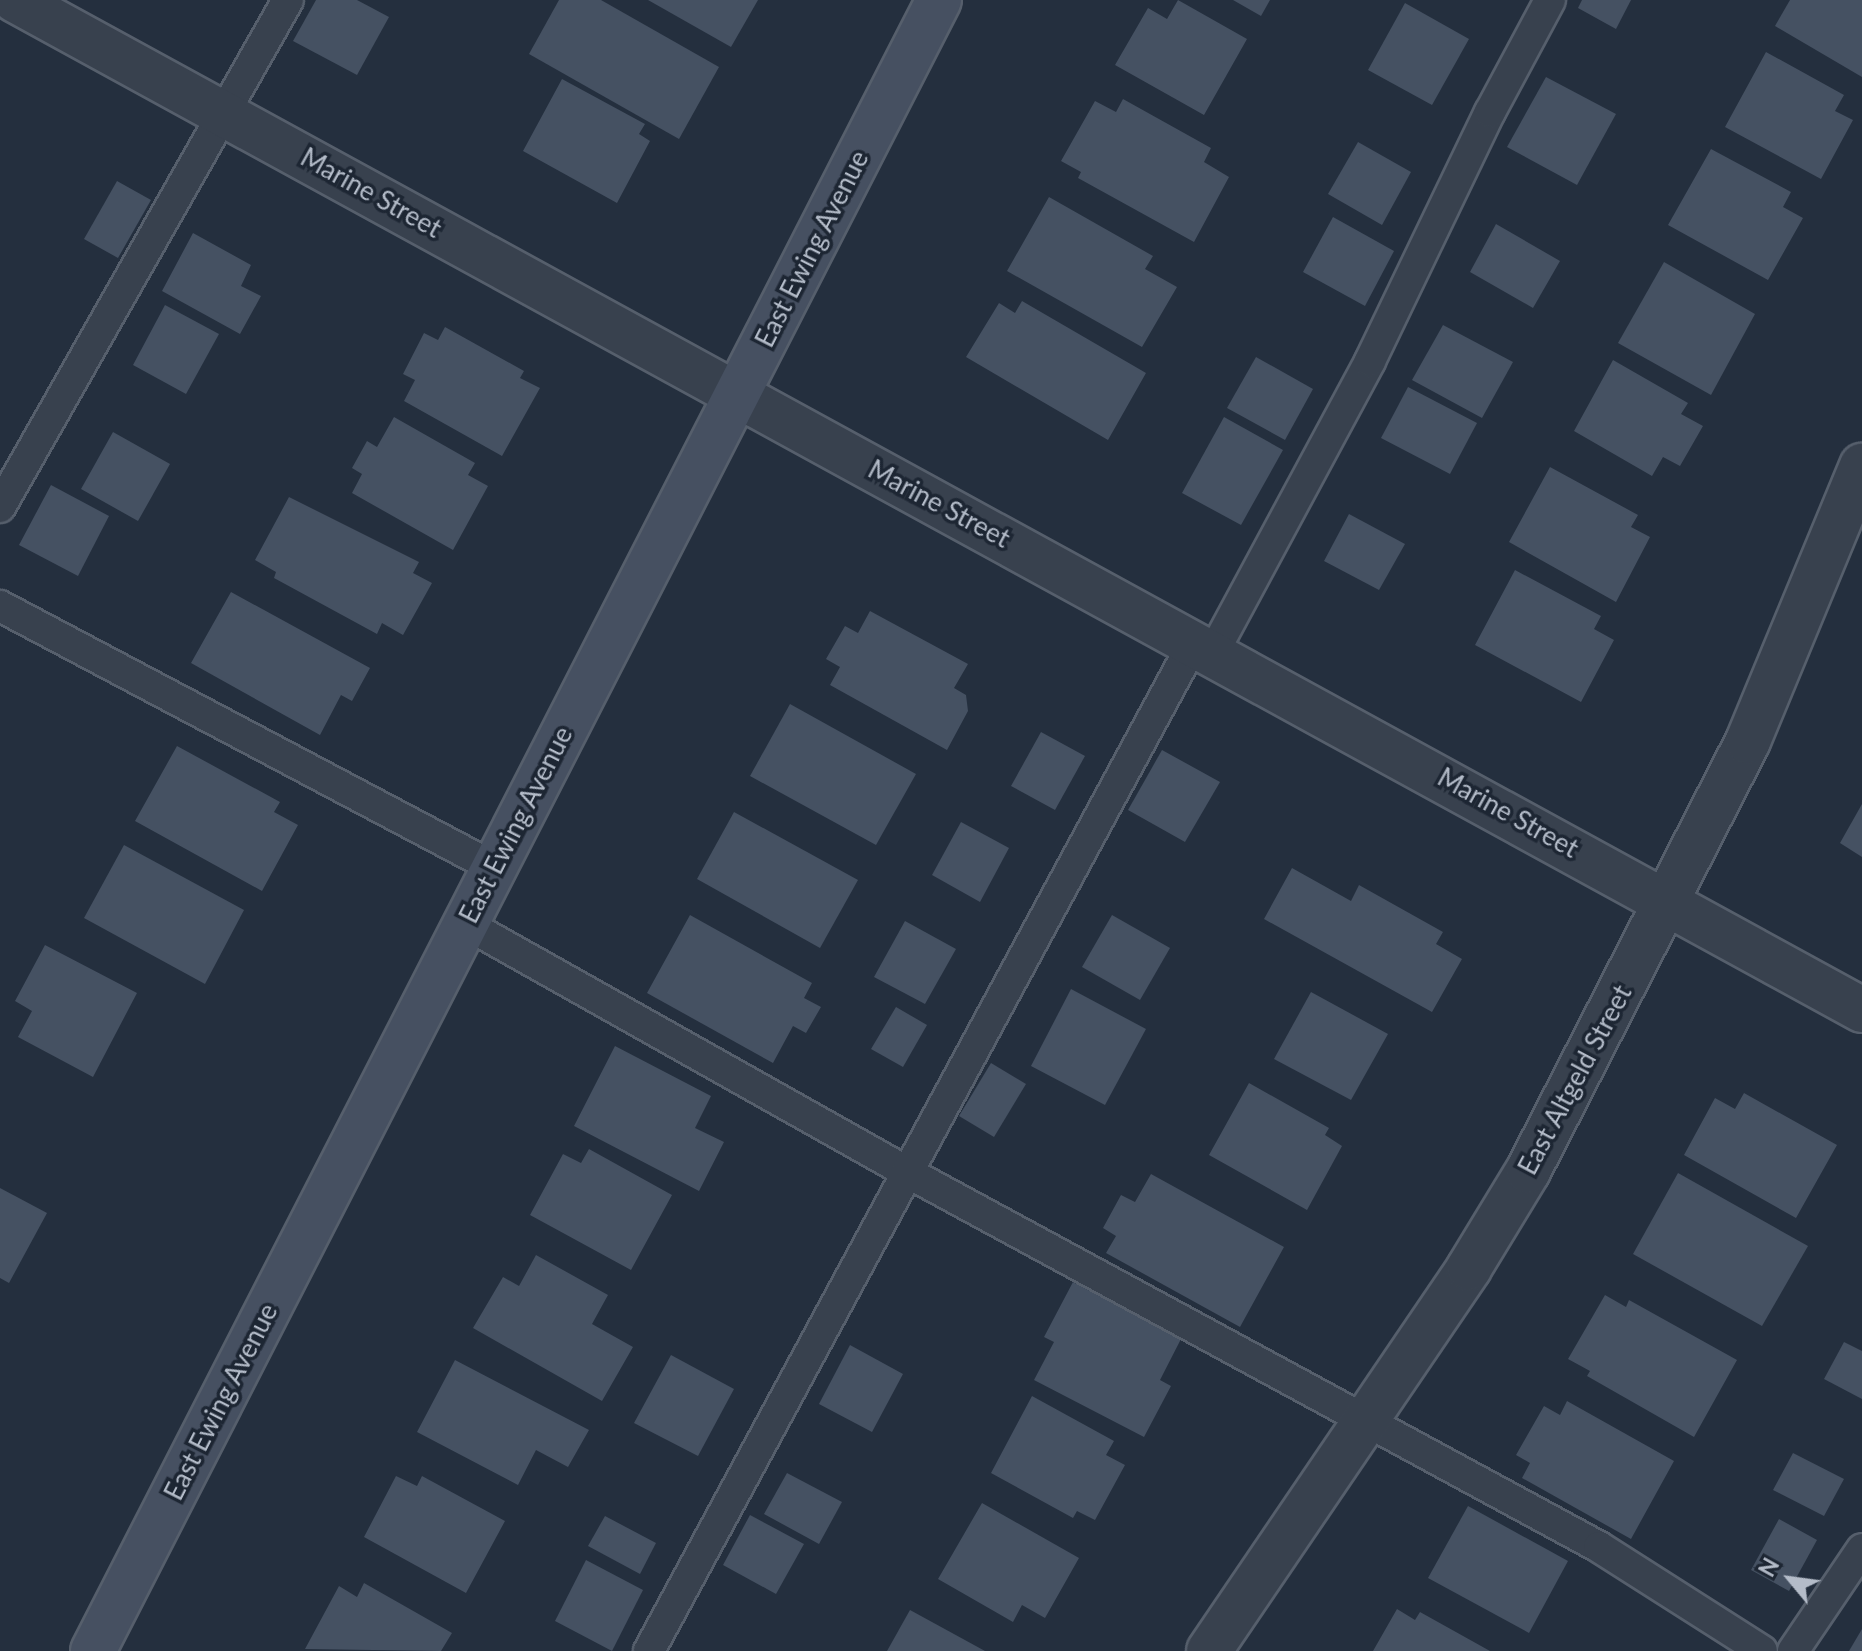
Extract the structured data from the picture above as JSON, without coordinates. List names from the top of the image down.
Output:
{
  "streets": {
    "street": ["Marine Street", "East Ewing Avenue", "East Altgeld Street"]
  },
  "crossings": [
    ["Marine Street", "East Ewing Avenue"],
    ["Marine Street", "East Altgeld Street"]
  ],
  "north": "top left"
}
